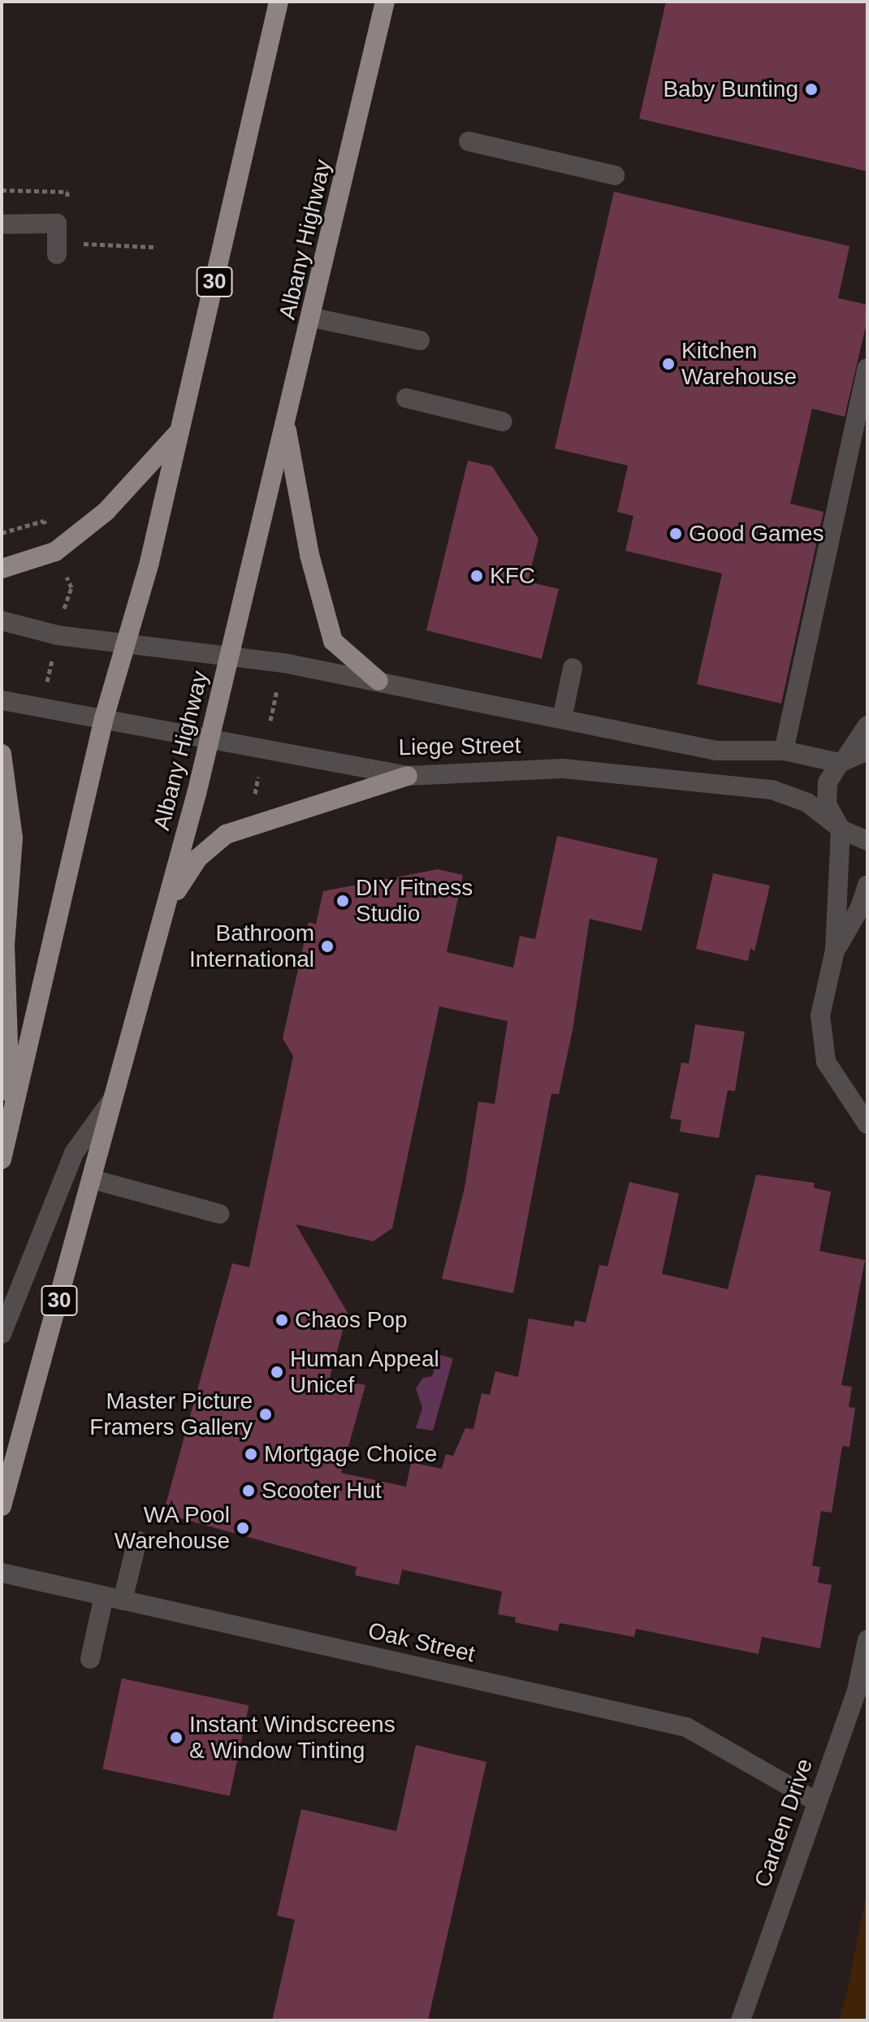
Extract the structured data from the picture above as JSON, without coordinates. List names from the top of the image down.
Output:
{
  "streets": {
    "highway": ["Albany Highway", "30"],
    "street": ["Liege Street", "Oak Street", "Carden Drive"]
  },
  "crossings": [
    ["Albany Highway", "Liege Street"],
    ["30", "Liege Street"],
    ["Oak Street", "Carden Drive"]
  ],
  "places": [
    "Baby Bunting",
    "Kitchen Warehouse",
    "Good Games",
    "KFC",
    "DIY Fitness Studio",
    "Bathroom International",
    "Chaos Pop",
    "Human Appeal Unicef",
    "Master Picture Framers Gallery",
    "Mortgage Choice",
    "Scooter Hut",
    "WA Pool Warehouse",
    "Instant Windscreens & Window Tinting"
  ]
}
